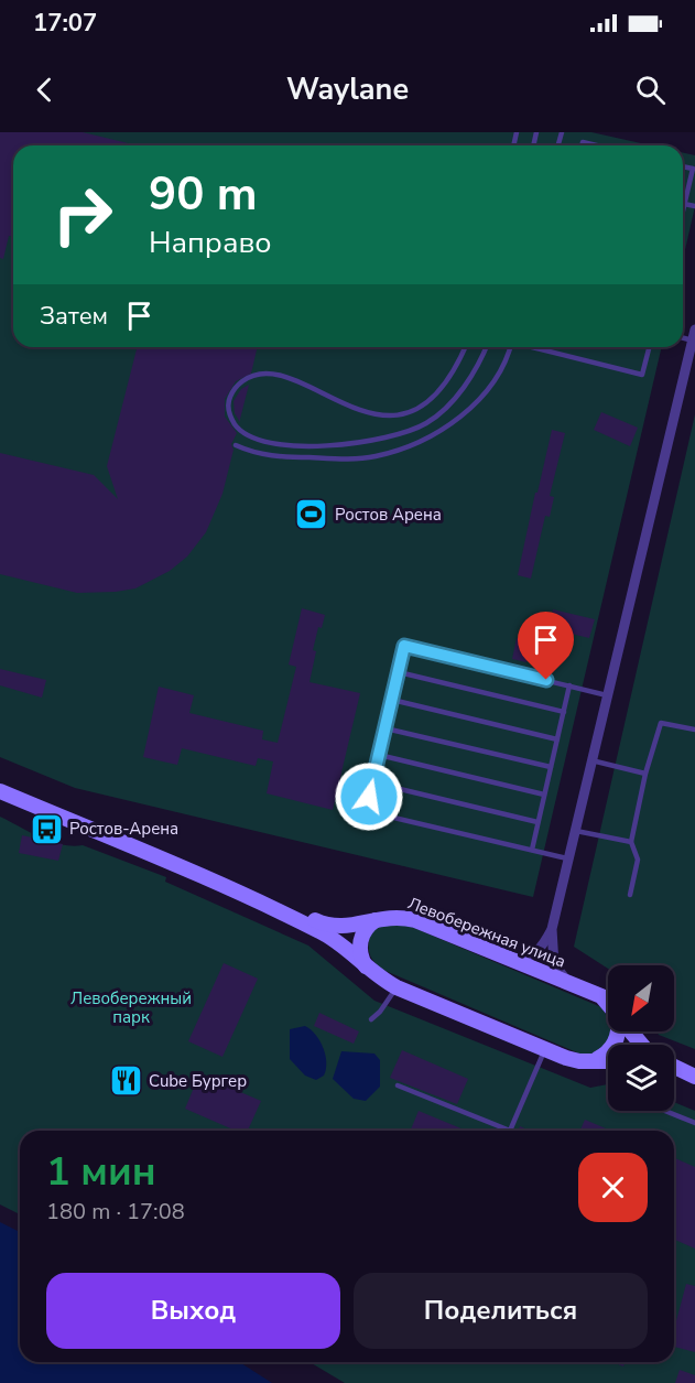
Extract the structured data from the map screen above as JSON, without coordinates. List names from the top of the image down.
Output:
{
  "streets": {
    "main road": ["Левобережная улица"]
  },
  "parks": ["Левобережный парк"],
  "places": {
    "sports": ["Ростов Арена"],
    "bus stop": ["Ростов-Арена"],
    "restaurant": ["Cube Бургер"]
  },
  "north": "bottom left",
  "page": {
    "status": "17:07",
    "header": "Waylane",
    "turn": ["90 m", "Направо"],
    "then": "Затем",
    "heading": ["1 мин", "180 m · 17:08"],
    "buttons": ["Выход", "Поделиться"]
  }
}
